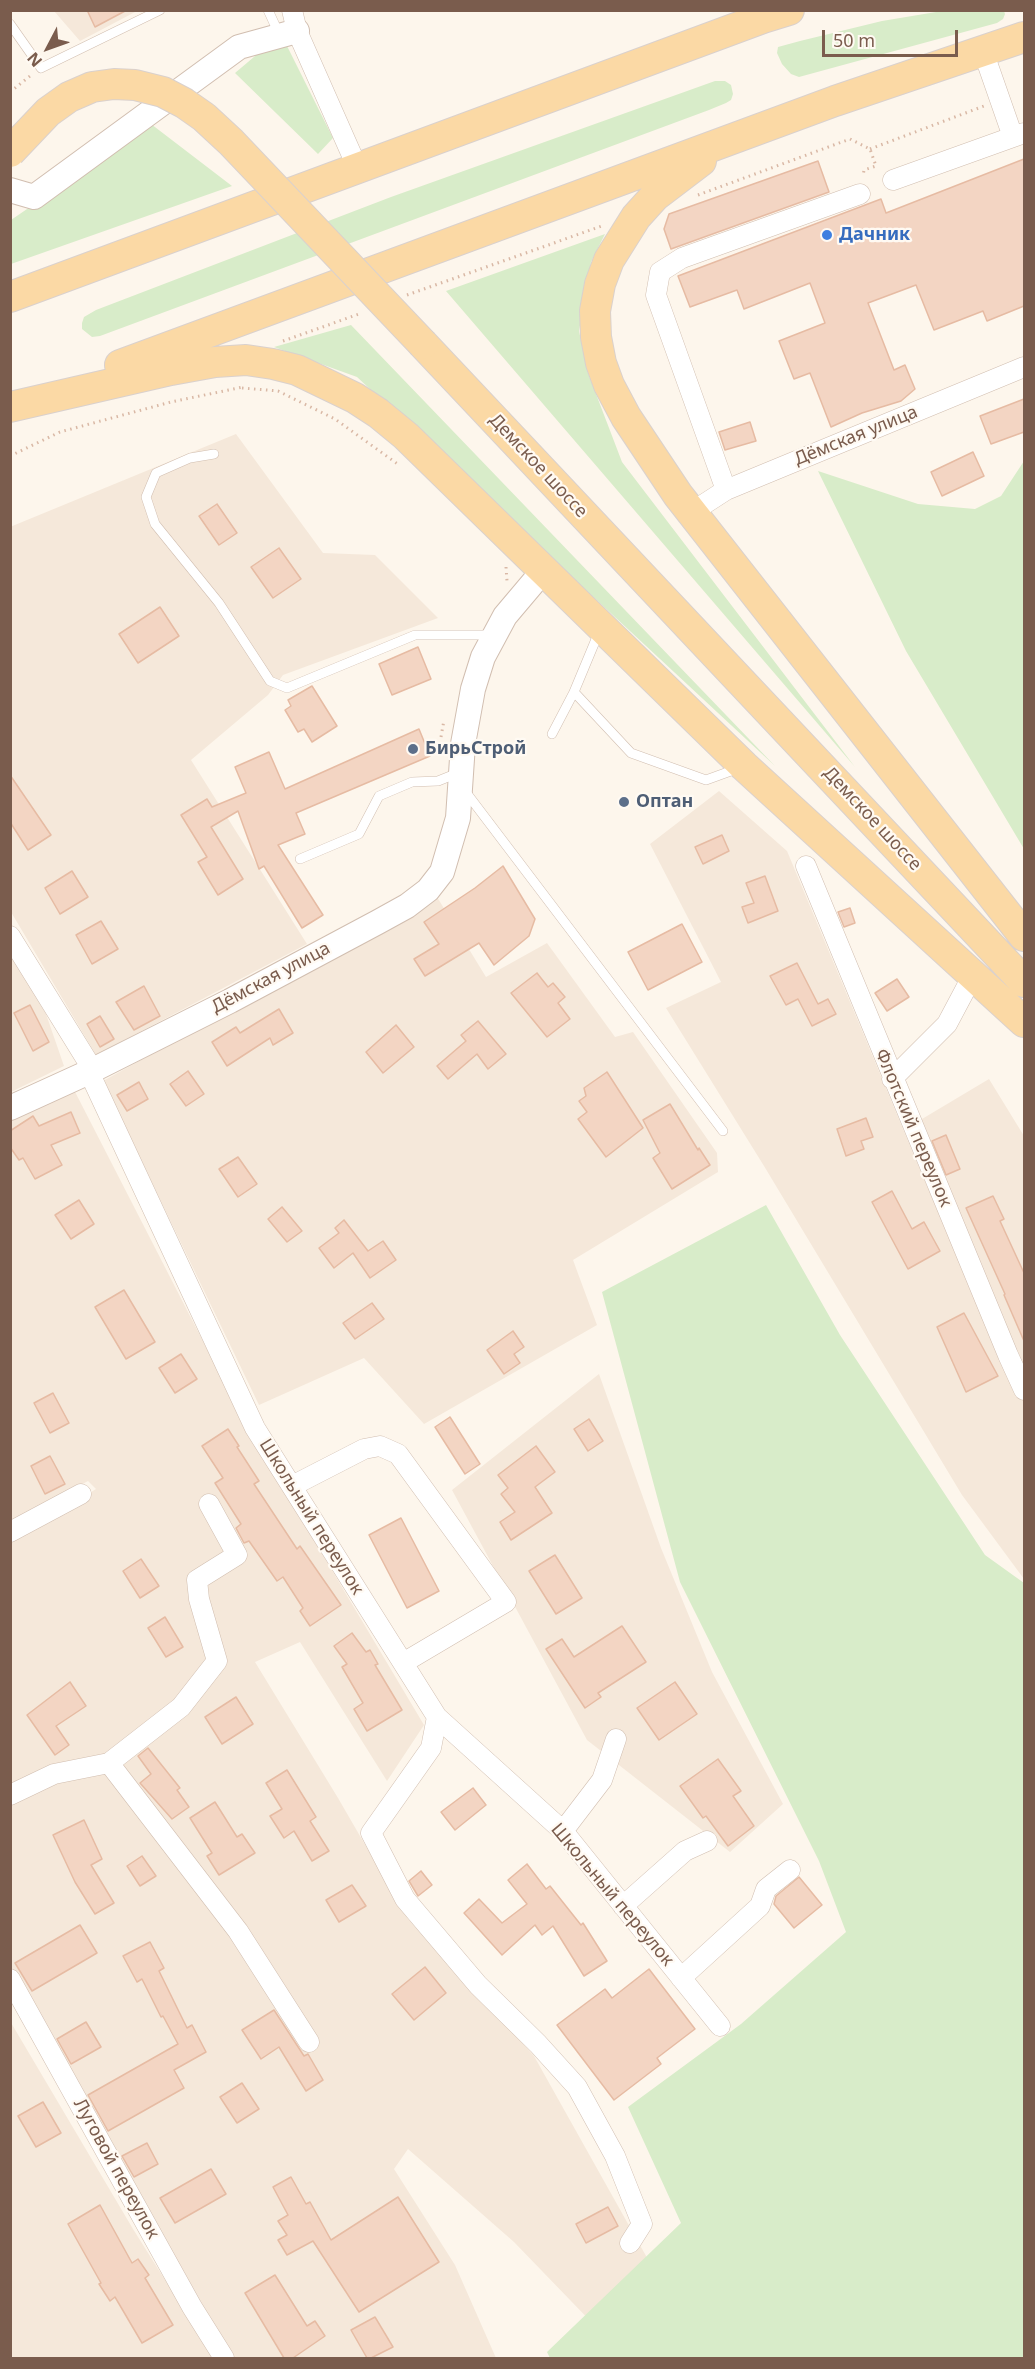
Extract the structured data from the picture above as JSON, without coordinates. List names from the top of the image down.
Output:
{
  "streets": {
    "main road": ["Демское шоссе"],
    "street": [
      "Дёмская улица",
      "Флотский переулок",
      "Школьный переулок",
      "Луговой переулок"
    ]
  },
  "crossings": [
    ["Дёмская улица", "Школьный переулок"]
  ],
  "places": ["Дачник", "БирьСтрой", "Оптан"],
  "scale_bar": "50 m",
  "north": "bottom left"
}
